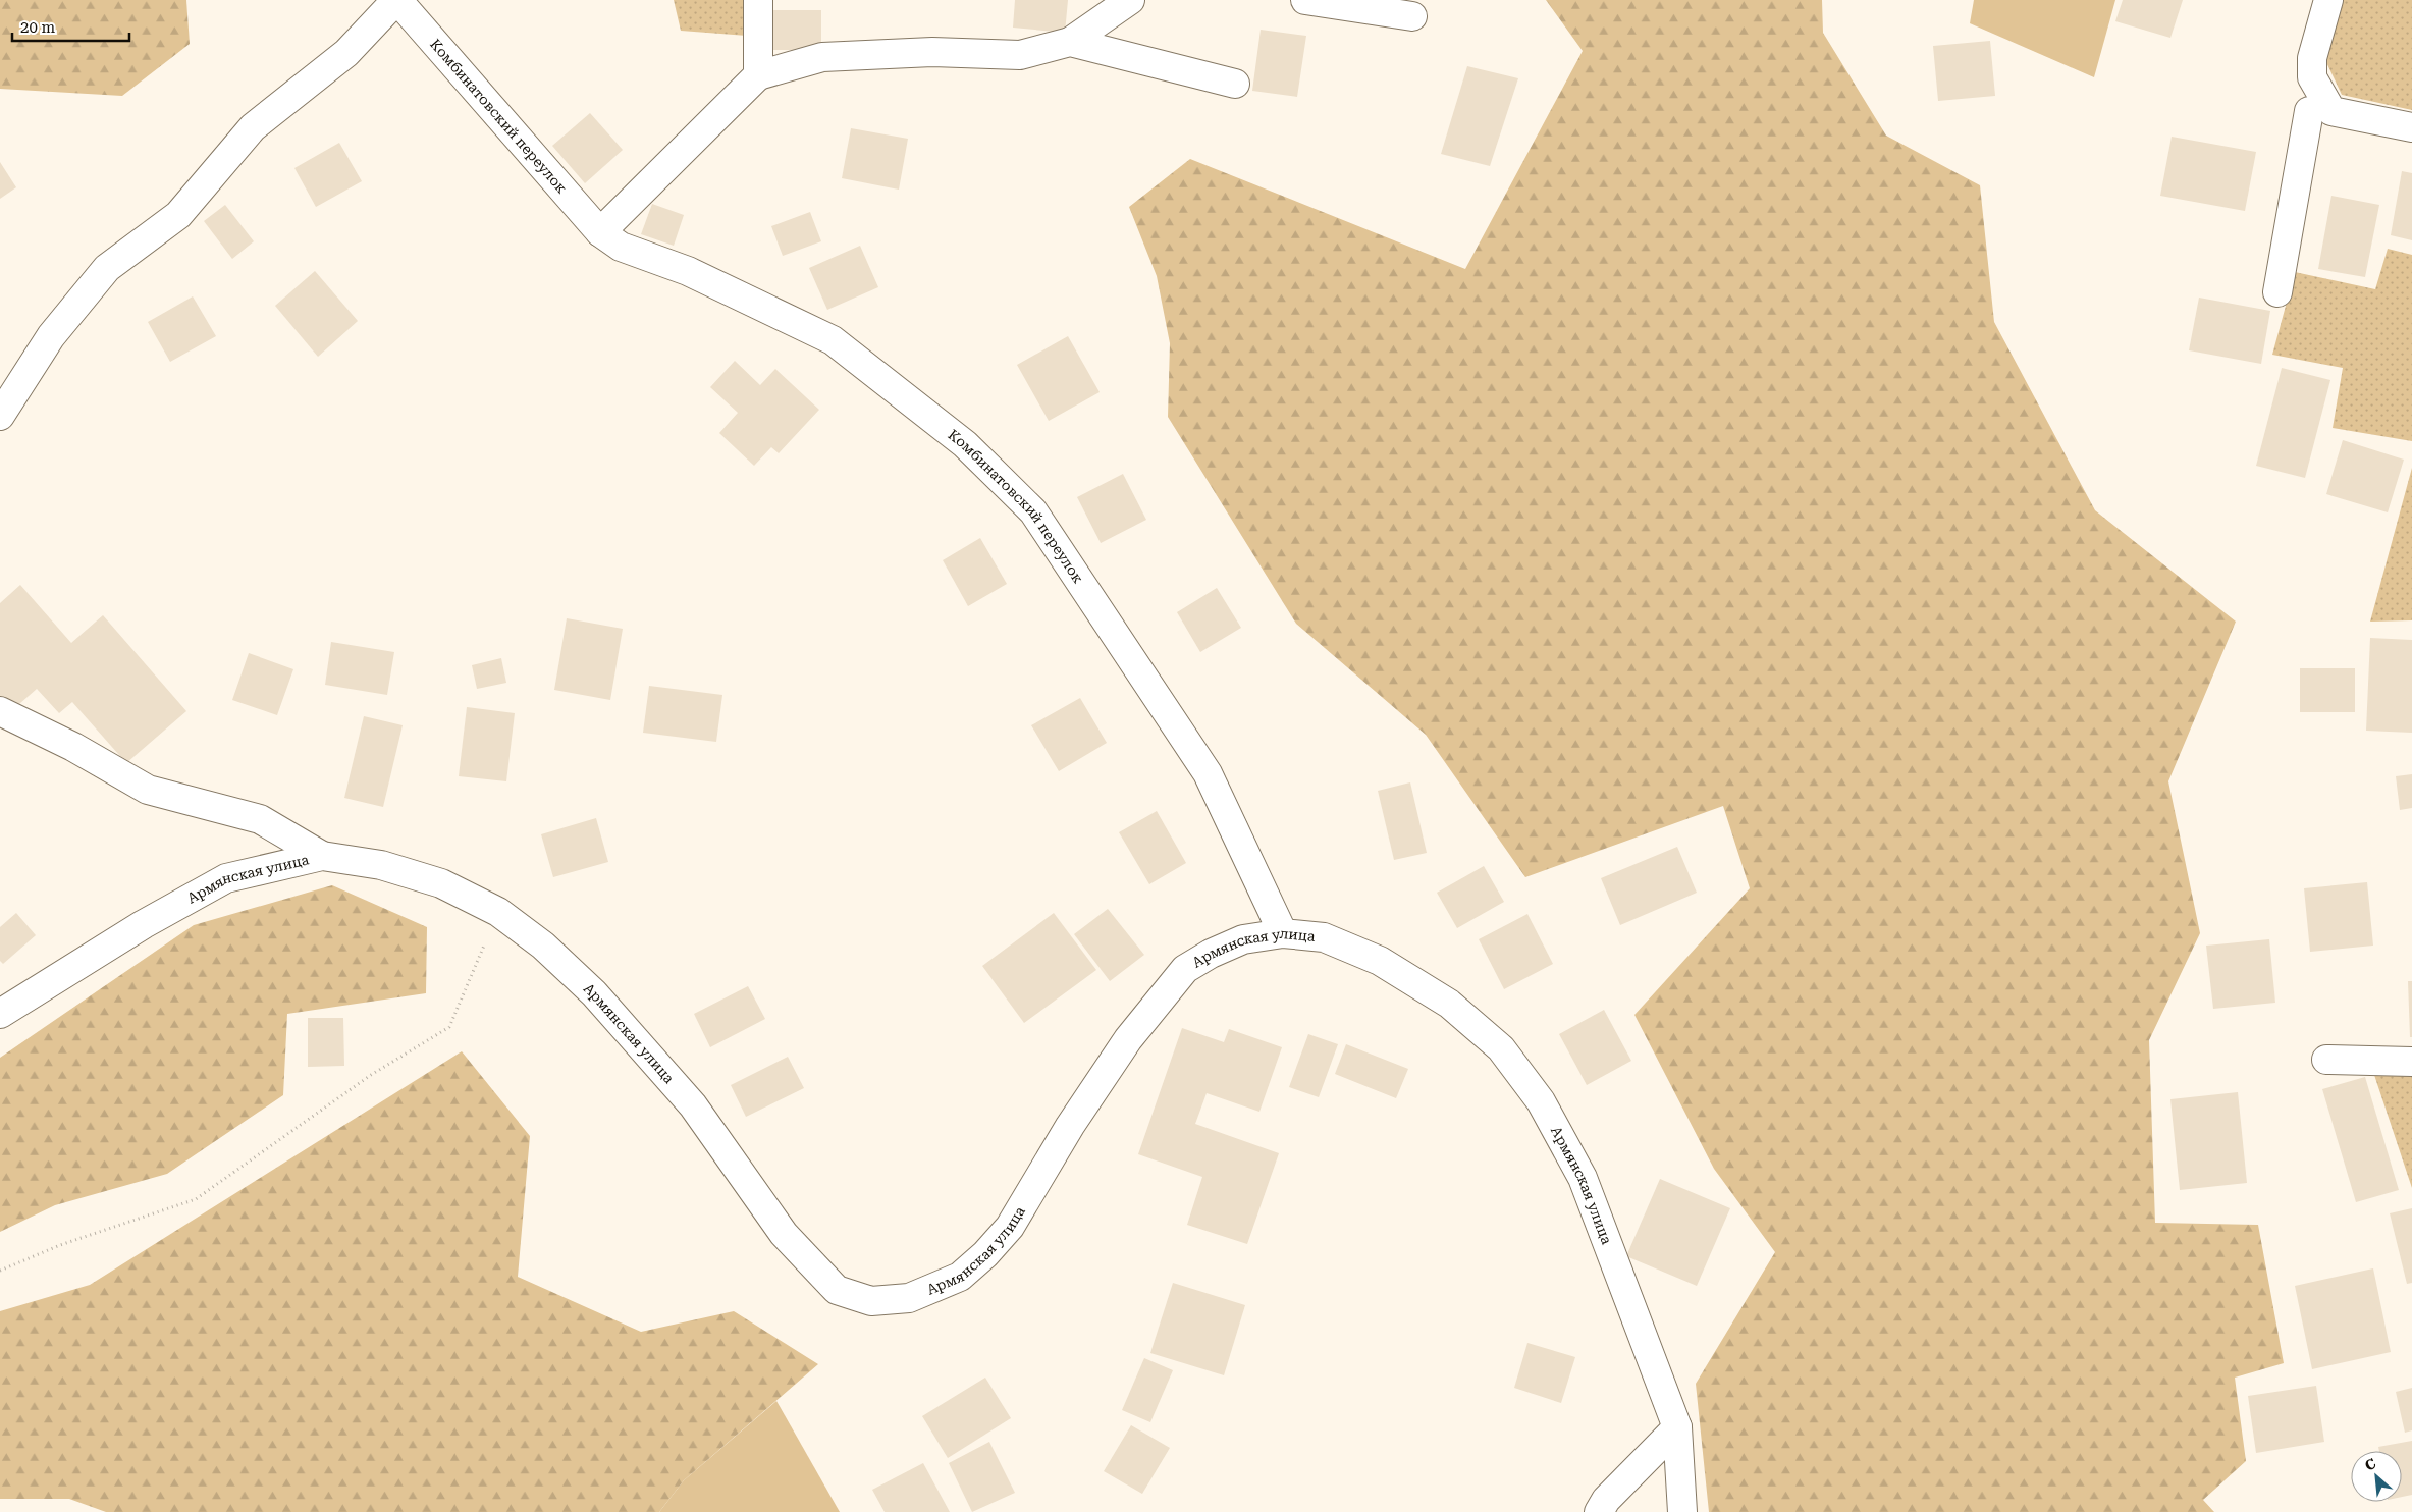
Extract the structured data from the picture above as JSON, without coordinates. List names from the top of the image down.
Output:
{
  "streets": {
    "street": ["Комбинатовский переулок", "Армянская улица"]
  },
  "crossings": [
    ["Комбинатовский переулок", "Армянская улица"]
  ],
  "scale_bar": "20 m",
  "north": "top left"
}
